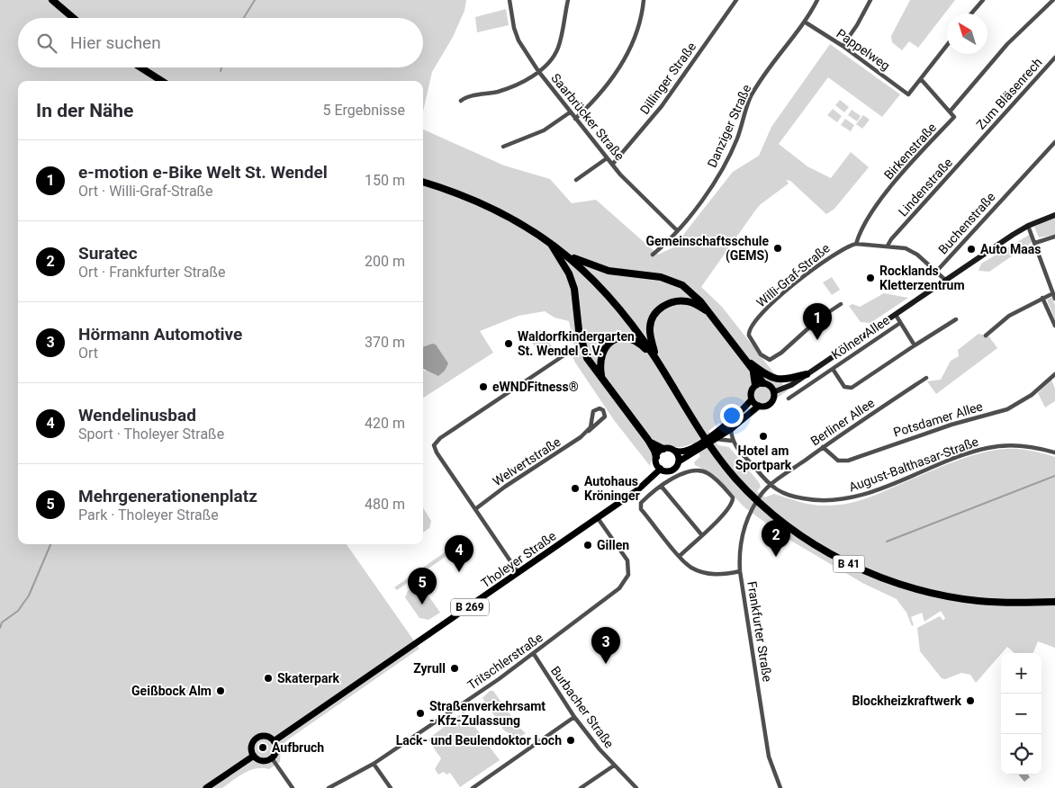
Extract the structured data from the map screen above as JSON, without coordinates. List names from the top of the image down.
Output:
{
  "streets": {
    "highway": ["B 41"],
    "main road": ["Tholeyer Straße", "B 269"],
    "street": [
      "Pappelweg",
      "Dillinger Straße",
      "Zum Bläsenrech",
      "Saarbrücker Straße",
      "Danziger Straße",
      "Birkenstraße",
      "Lindenstraße",
      "Buchenstraße",
      "Willi-Graf-Straße",
      "Kölner Allee",
      "Potsdamer Allee",
      "Berliner Allee",
      "Welvertstraße",
      "August-Balthasar-Straße",
      "Frankfurter Straße",
      "Tritschlerstraße",
      "Burbacher Straße"
    ]
  },
  "crossings": [
    ["Pappelweg", "Danziger Straße"],
    ["Dillinger Straße", "Saarbrücker Straße"],
    ["Zum Bläsenrech", "Lindenstraße"],
    ["Saarbrücker Straße", "Danziger Straße"],
    ["Birkenstraße", "Willi-Graf-Straße"],
    ["Lindenstraße", "Willi-Graf-Straße"],
    ["Buchenstraße", "Willi-Graf-Straße"],
    ["Potsdamer Allee", "Berliner Allee"],
    ["Berliner Allee", "August-Balthasar-Straße"],
    ["Berliner Allee", "Frankfurter Straße"],
    ["August-Balthasar-Straße", "Frankfurter Straße"],
    ["Tholeyer Straße", "B 269"],
    ["Tholeyer Straße", "Tritschlerstraße"],
    ["Tritschlerstraße", "Burbacher Straße"]
  ],
  "places": [
    "Gemeinschaftsschule (GEMS)",
    "Auto Maas",
    "Rocklands Kletterzentrum",
    "Waldorfkindergarten St. Wendel e.V.",
    "eWNDFitness®",
    "Hotel am Sportpark",
    "Autohaus Kröninger",
    "Gillen",
    "Zyrull",
    "Skaterpark",
    "Geißbock Alm",
    "Blockheizkraftwerk",
    "Straßenverkehrsamt - Kfz-Zulassung",
    "Lack- und Beulendoktor Loch",
    "Aufbruch"
  ],
  "north": "top left",
  "page": {
    "search": "Hier suchen",
    "heading": ["In der Nähe", "5 Ergebnisse"],
    "list": [
      {
        "mark": "1",
        "name": "e-motion e-Bike Welt St. Wendel",
        "note": "Ort · Willi-Graf-Straße",
        "value": "150 m"
      },
      {
        "mark": "2",
        "name": "Suratec",
        "note": "Ort · Frankfurter Straße",
        "value": "200 m"
      },
      {
        "mark": "3",
        "name": "Hörmann Automotive",
        "note": "Ort",
        "value": "370 m"
      },
      {
        "mark": "4",
        "name": "Wendelinusbad",
        "note": "Sport · Tholeyer Straße",
        "value": "420 m"
      },
      {
        "mark": "5",
        "name": "Mehrgenerationenplatz",
        "note": "Park · Tholeyer Straße",
        "value": "480 m"
      }
    ],
    "pins": [
      "1",
      "2",
      "4",
      "5",
      "3"
    ],
    "map_buttons": ["+", "−"]
  }
}
